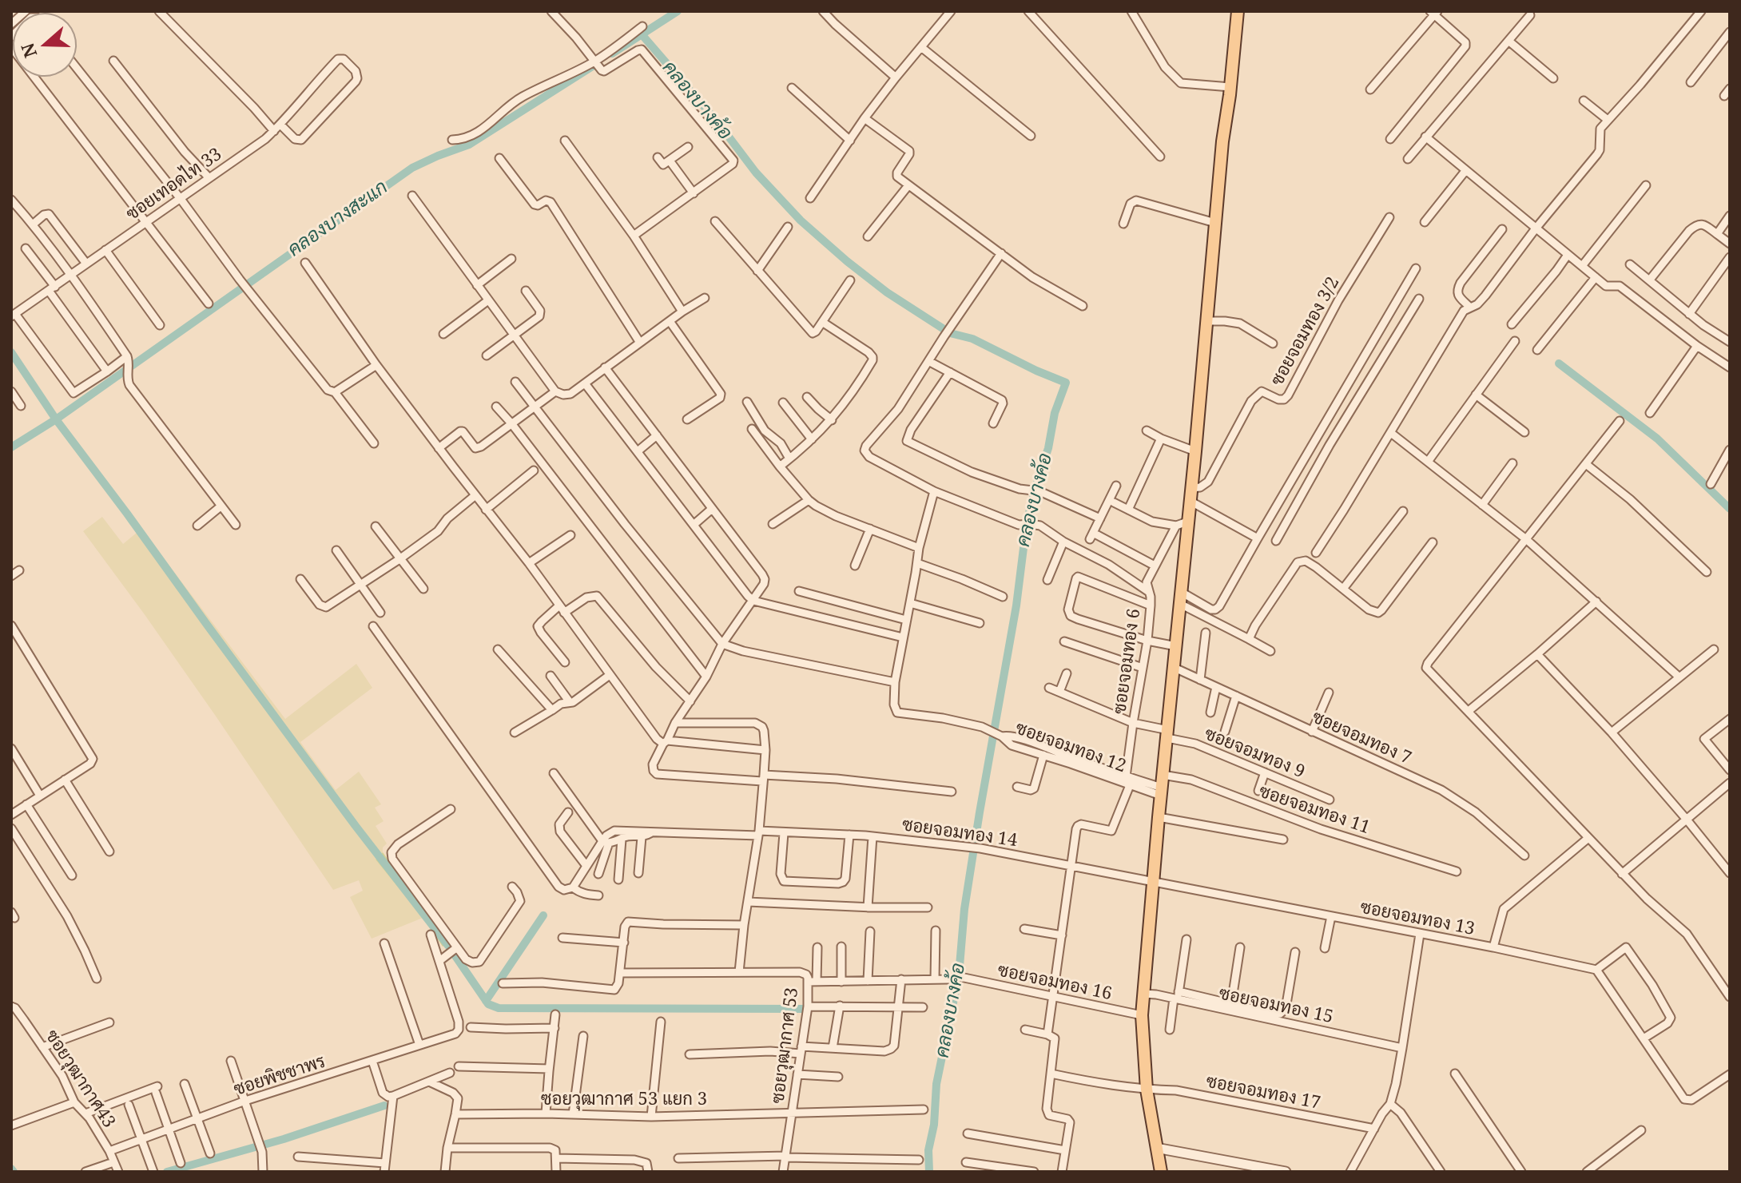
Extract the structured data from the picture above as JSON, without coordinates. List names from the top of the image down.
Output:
{
  "streets": {
    "street": [
      "ซอยเทอดไท 33",
      "ซอยจอมทอง 3/2",
      "ซอยจอมทอง 6",
      "ซอยจอมทอง 7",
      "ซอยจอมทอง 12",
      "ซอยจอมทอง 9",
      "ซอยจอมทอง 11",
      "ซอยจอมทอง 14",
      "ซอยจอมทอง 13",
      "ซอยจอมทอง 16",
      "ซอยจอมทอง 15",
      "ซอยวุฒากาศ 53",
      "ซอยพิชชาพร",
      "ซอยวุฒากาศ43",
      "ซอยจอมทอง 17",
      "ซอยวุฒากาศ 53 แยก 3"
    ]
  },
  "crossings": [
    ["ซอยจอมทอง 6", "ซอยจอมทอง 12"],
    ["ซอยจอมทอง 6", "ซอยจอมทอง 9"],
    ["ซอยจอมทอง 6", "ซอยจอมทอง 14"],
    ["ซอยจอมทอง 14", "ซอยจอมทอง 13"],
    ["ซอยจอมทอง 16", "ซอยวุฒากาศ 53"],
    ["ซอยวุฒากาศ 53", "ซอยวุฒากาศ 53 แยก 3"],
    ["ซอยพิชชาพร", "ซอยวุฒากาศ43"]
  ],
  "water": ["คลองบางค้อ", "คลองบางสะแก"],
  "north": "left"
}
